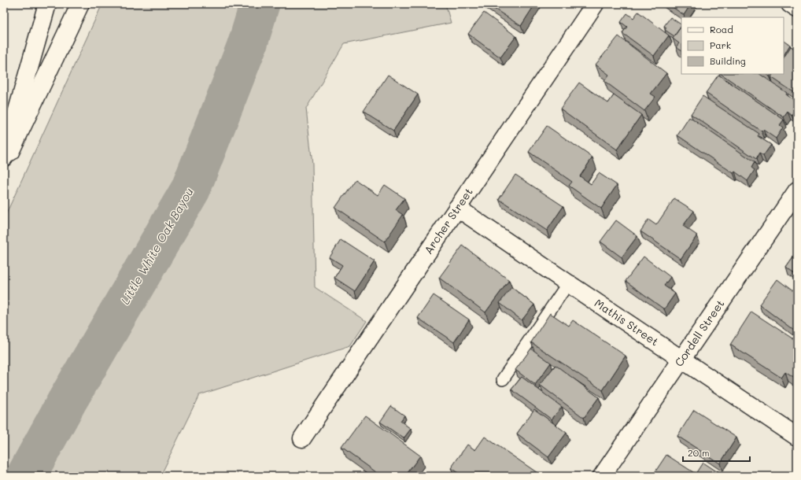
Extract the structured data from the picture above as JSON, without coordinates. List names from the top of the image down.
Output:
{
  "streets": {
    "main road": ["Archer Street", "Mathis Street", "Cordell Street"]
  },
  "crossings": [
    ["Archer Street", "Mathis Street"],
    ["Mathis Street", "Cordell Street"]
  ],
  "water": ["Little White Oak Bayou"],
  "legend": ["Road", "Park", "Building"],
  "scale_bar": "20 m"
}
